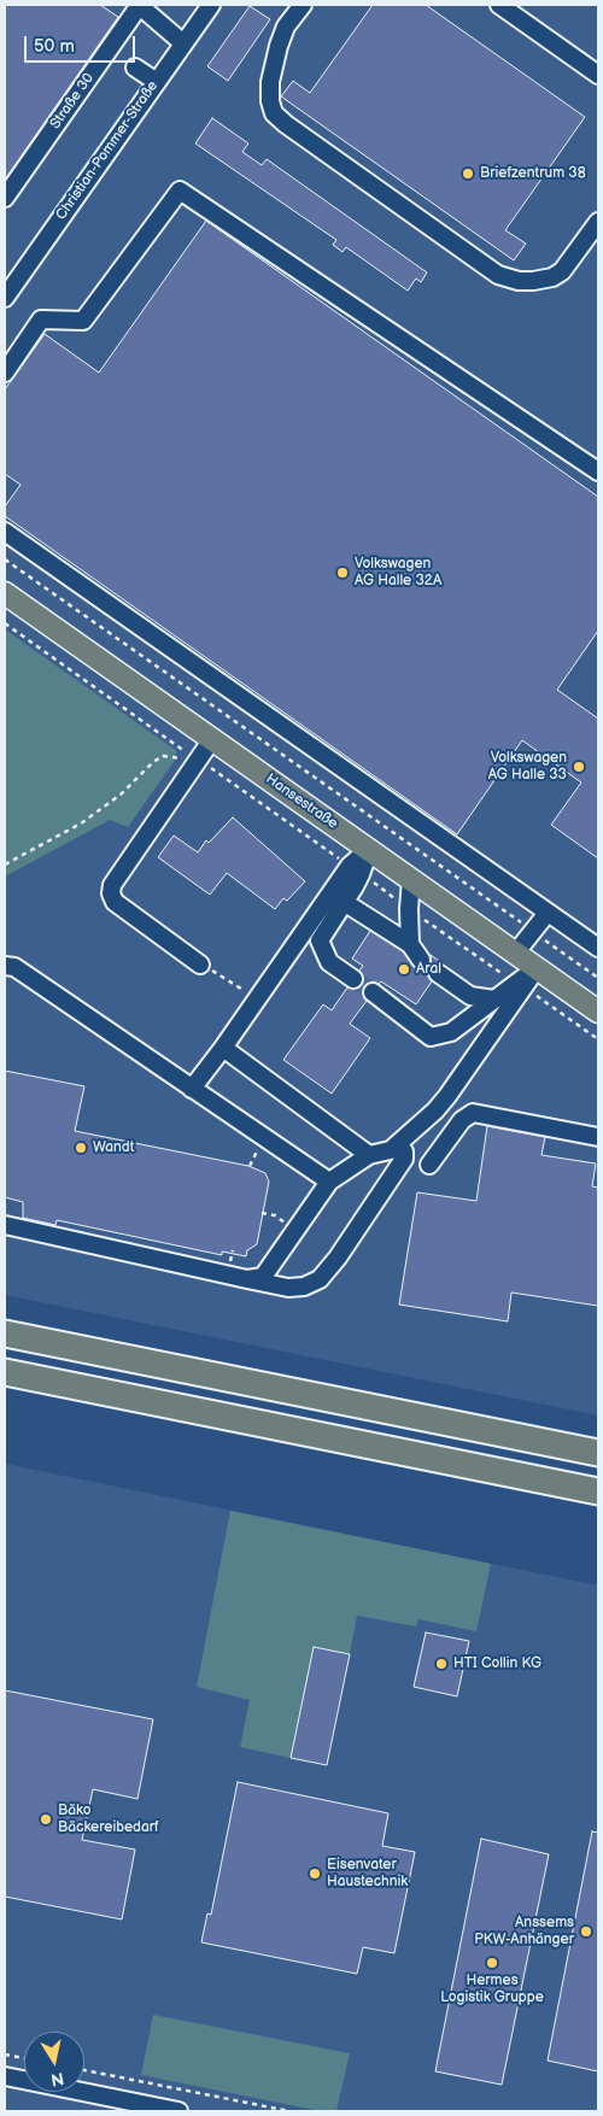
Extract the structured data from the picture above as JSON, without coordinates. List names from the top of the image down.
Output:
{
  "streets": {
    "main road": ["Hansestraße"],
    "street": ["Straße 30", "Christian-Pommer-Straße"]
  },
  "places": [
    "Briefzentrum 38",
    "Volkswagen AG Halle 32A",
    "Volkswagen AG Halle 33",
    "Aral",
    "Wandt",
    "HTI Collin KG",
    "Bäko Bäckereibedarf",
    "Eisenvater Haustechnik",
    "Anssems PKW-Anhänger",
    "Hermes Logistik Gruppe"
  ],
  "scale_bar": "50 m",
  "north": "bottom"
}
